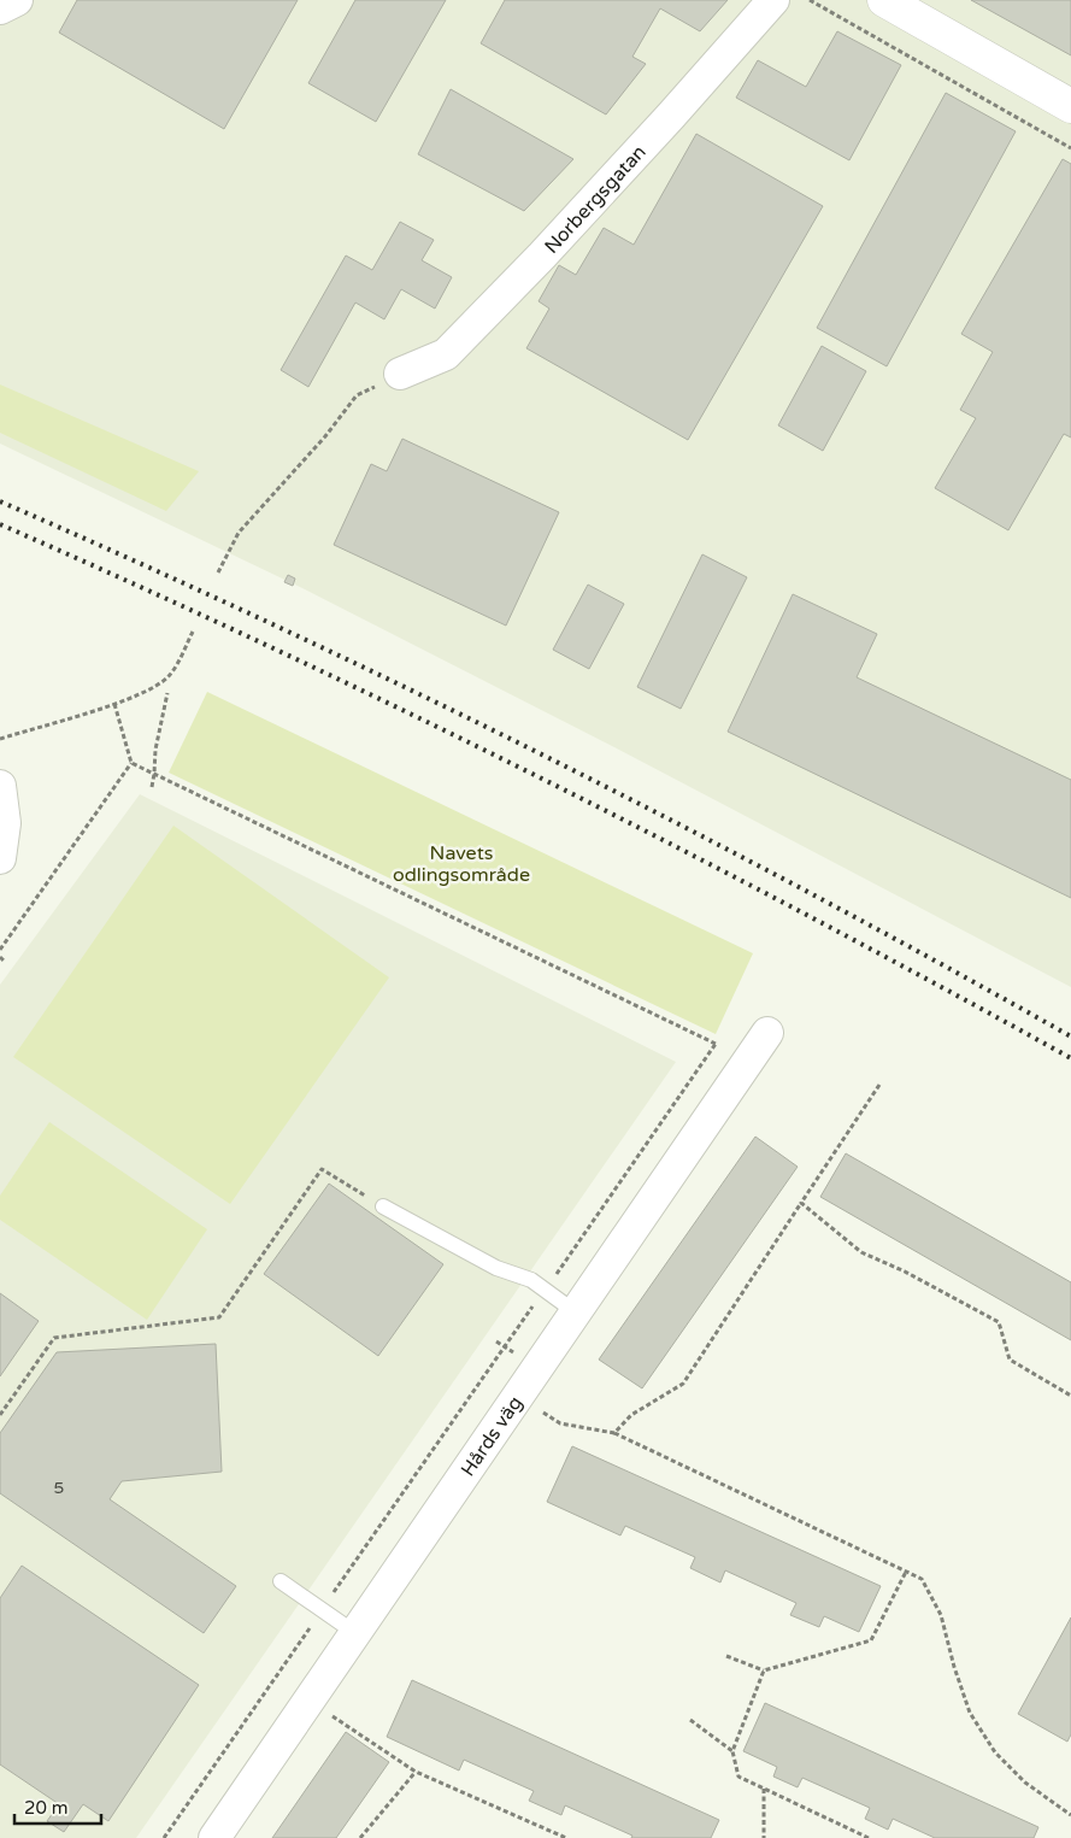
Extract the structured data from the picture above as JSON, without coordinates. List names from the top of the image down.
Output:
{
  "streets": {
    "street": ["Norbergsgatan", "Hårds väg"]
  },
  "parks": ["Navets odlingsområde"],
  "house_numbers": ["5"],
  "scale_bar": "20 m"
}
